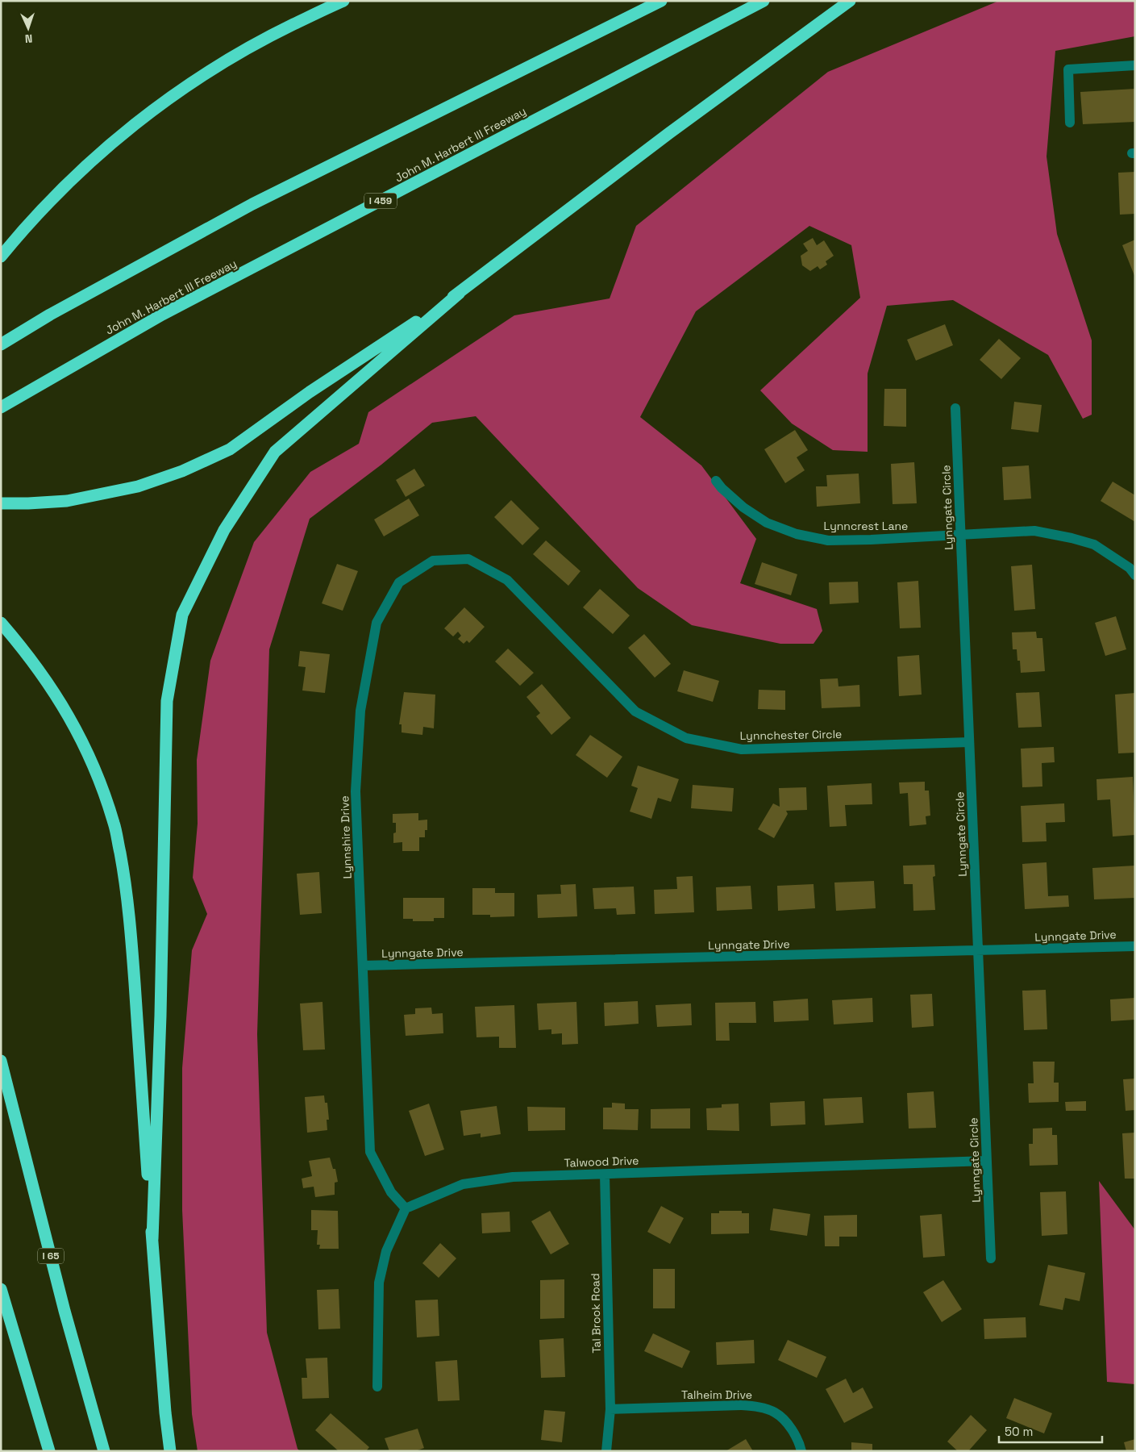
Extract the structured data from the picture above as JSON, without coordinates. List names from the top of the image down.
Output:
{
  "streets": {
    "highway": ["John M. Harbert III Freeway", "I 459", "I 65"],
    "street": [
      "Lynngate Circle",
      "Lynncrest Lane",
      "Lynnchester Circle",
      "Lynnshire Drive",
      "Lynngate Drive",
      "Talwood Drive",
      "Tal Brook Road",
      "Talheim Drive"
    ]
  },
  "crossings": [
    ["Lynngate Circle", "Lynncrest Lane"],
    ["Lynngate Circle", "Lynnchester Circle"],
    ["Lynngate Circle", "Lynngate Drive"],
    ["Lynngate Circle", "Talwood Drive"],
    ["Lynnchester Circle", "Lynnshire Drive"],
    ["Lynnshire Drive", "Lynngate Drive"],
    ["Lynnshire Drive", "Talwood Drive"],
    ["Talwood Drive", "Tal Brook Road"],
    ["Tal Brook Road", "Talheim Drive"]
  ],
  "scale_bar": "50 m",
  "north": "bottom"
}
